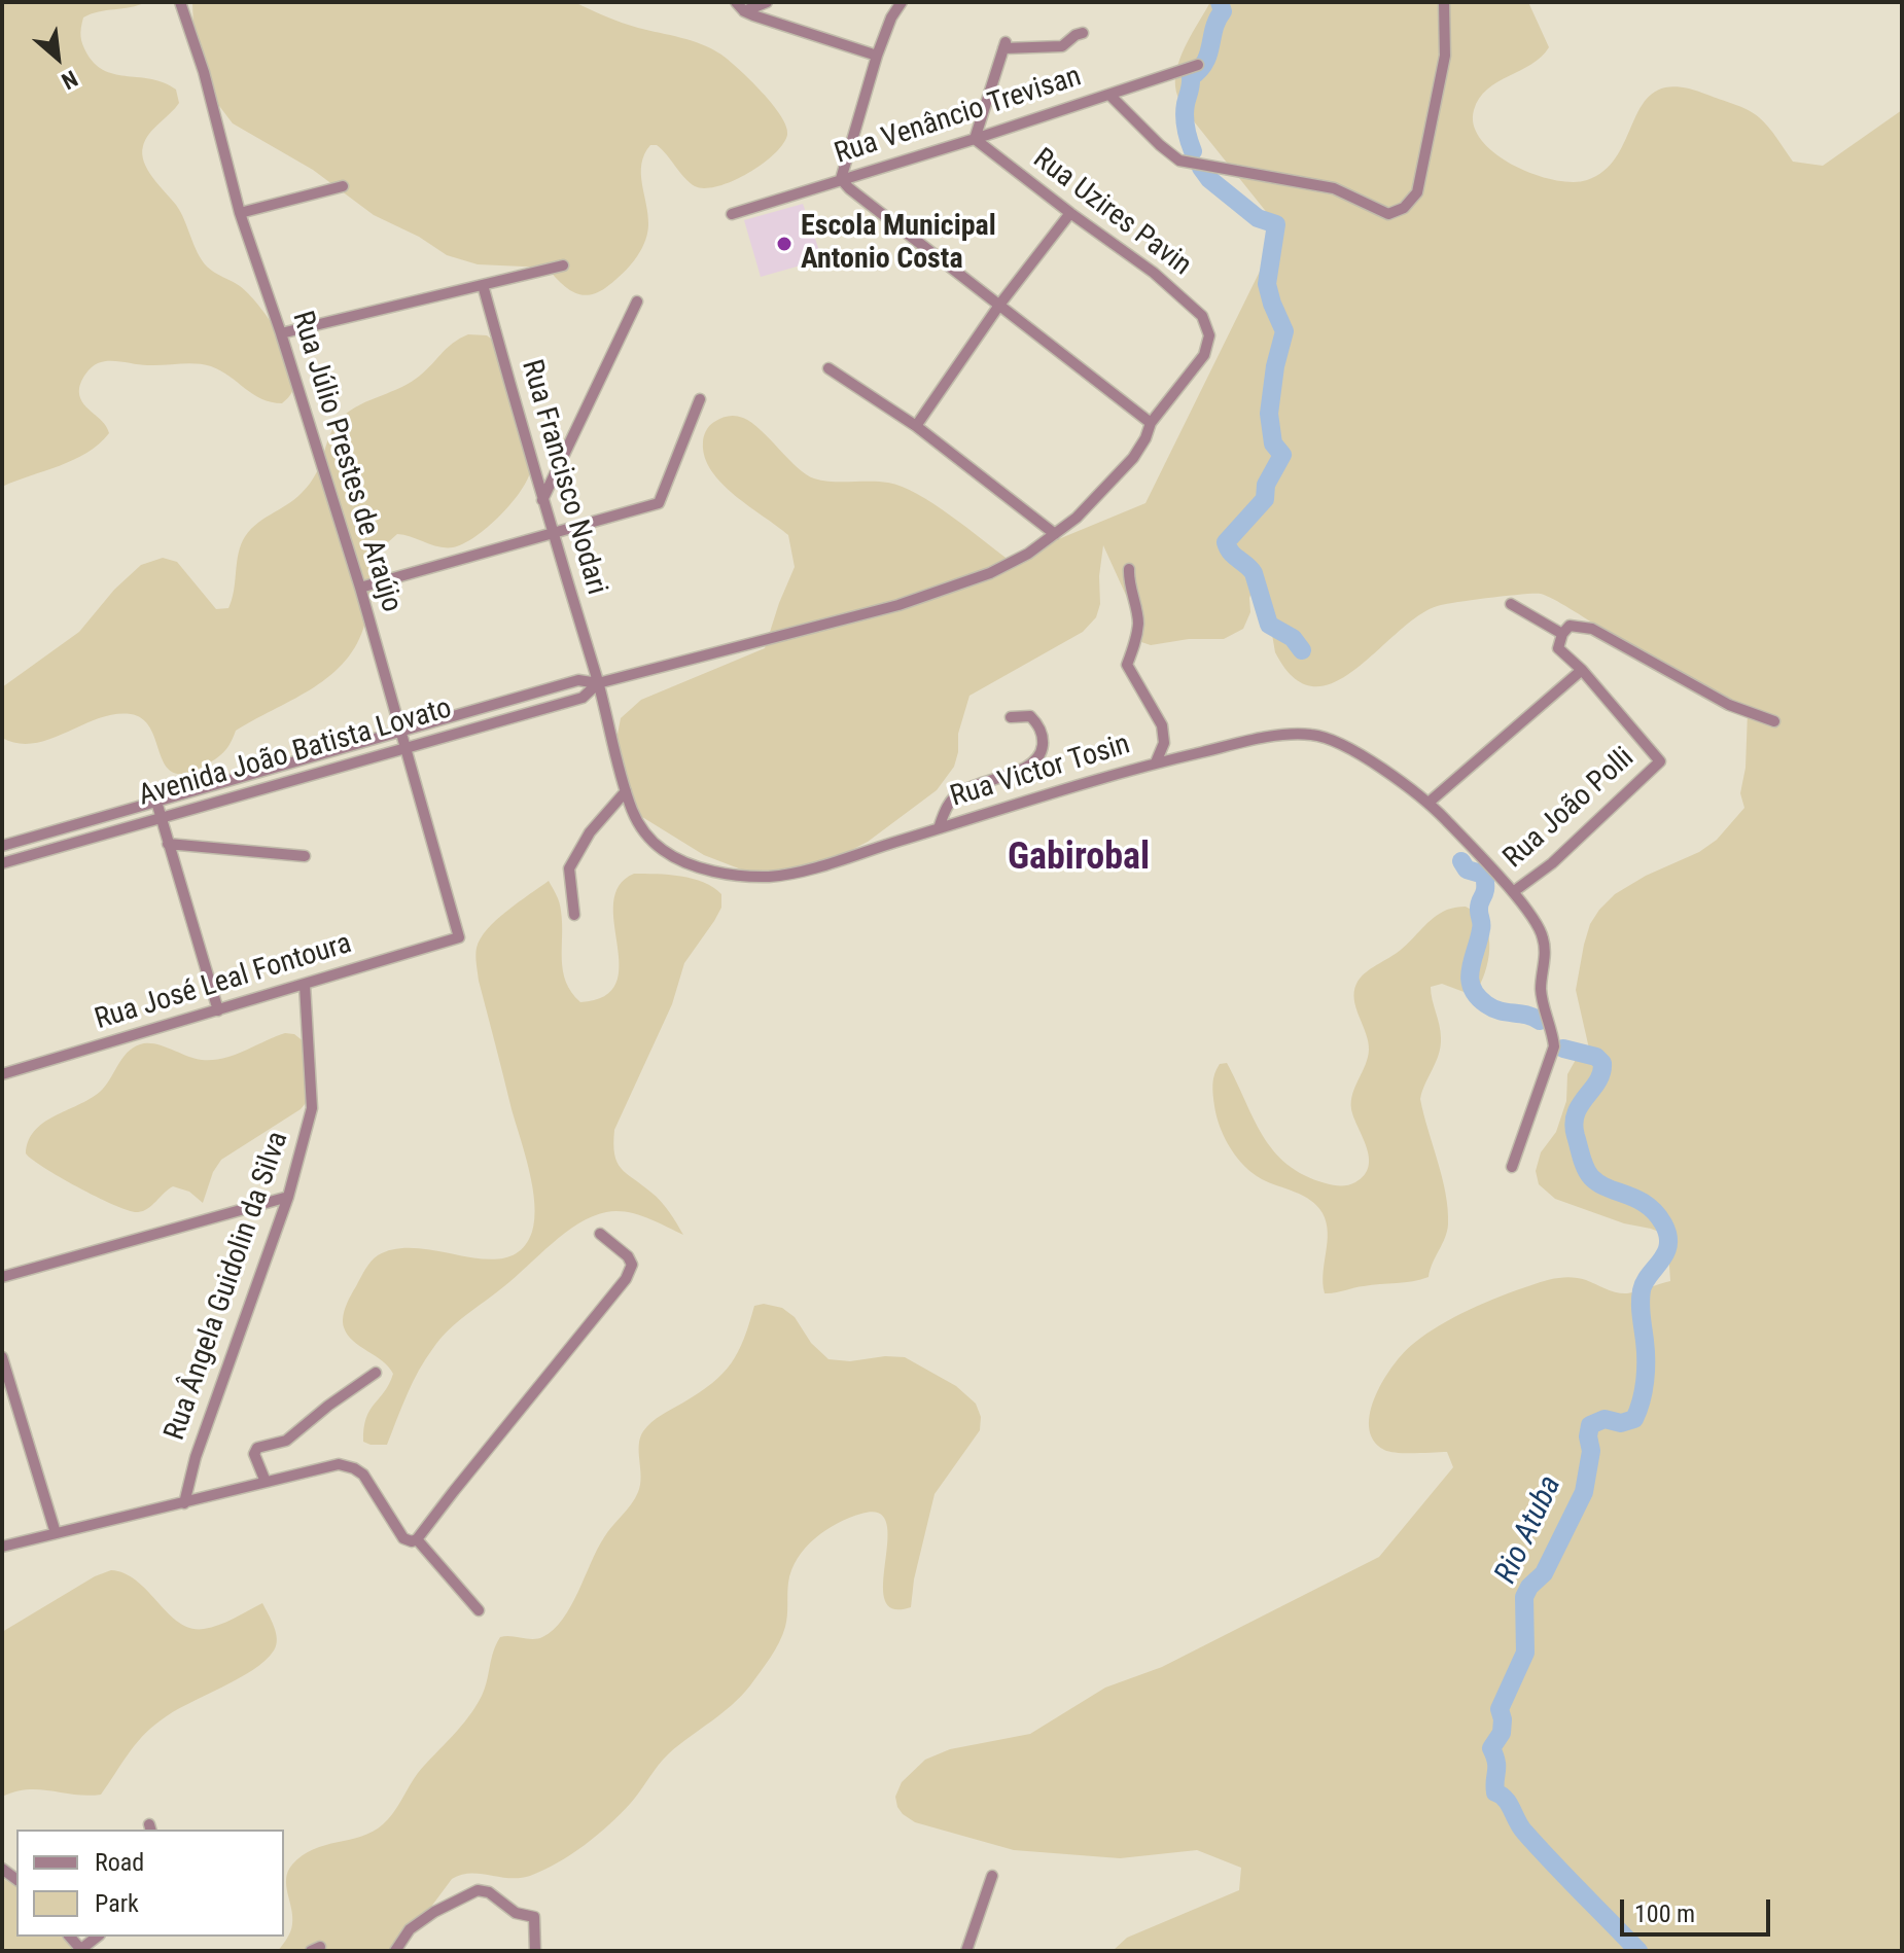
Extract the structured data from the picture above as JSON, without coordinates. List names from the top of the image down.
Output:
{
  "streets": {
    "street": [
      "Rua Venâncio Trevisan",
      "Rua Uzires Pavin",
      "Rua Júlio Prestes de Araújo",
      "Rua Francisco Nodari",
      "Avenida João Batista Lovato",
      "Rua Victor Tosin",
      "Rua João Polli",
      "Rua José Leal Fontoura",
      "Rua Ângela Guidolin da Silva"
    ]
  },
  "crossings": [
    ["Rua Venâncio Trevisan", "Rua Uzires Pavin"],
    ["Rua Uzires Pavin", "Avenida João Batista Lovato"],
    ["Rua Júlio Prestes de Araújo", "Avenida João Batista Lovato"],
    ["Rua Júlio Prestes de Araújo", "Rua José Leal Fontoura"],
    ["Rua Francisco Nodari", "Avenida João Batista Lovato"],
    ["Rua Francisco Nodari", "Rua Victor Tosin"],
    ["Avenida João Batista Lovato", "Rua Victor Tosin"],
    ["Rua Victor Tosin", "Rua João Polli"],
    ["Rua José Leal Fontoura", "Rua Ângela Guidolin da Silva"]
  ],
  "districts": ["Gabirobal"],
  "water": ["Rio Atuba"],
  "places": ["Escola Municipal Antonio Costa"],
  "legend": ["Road", "Park"],
  "scale_bar": "100 m",
  "north": "bottom right"
}
